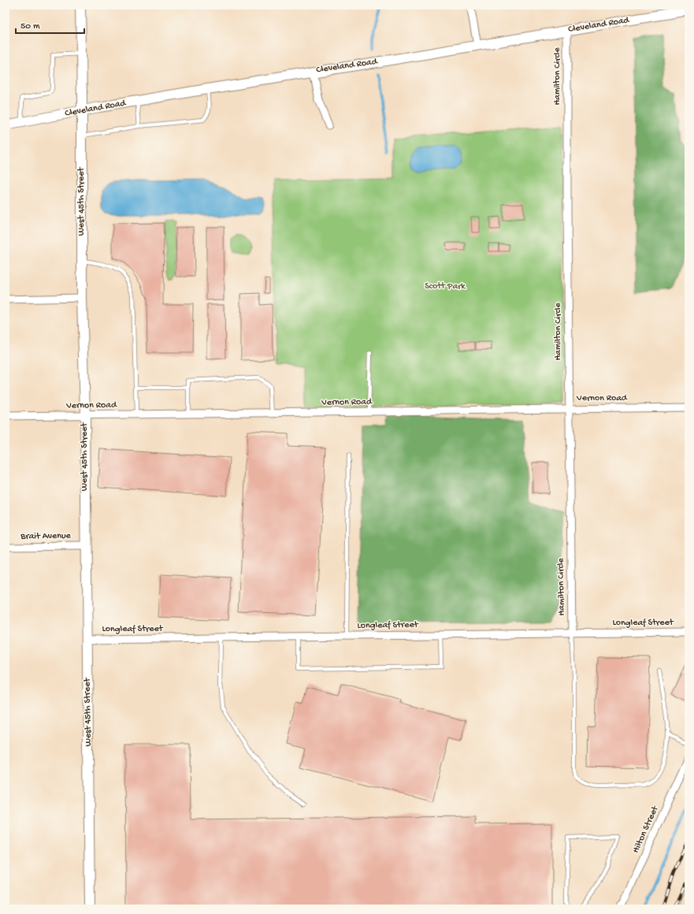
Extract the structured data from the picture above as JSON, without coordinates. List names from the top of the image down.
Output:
{
  "streets": {
    "street": [
      "Cleveland Road",
      "Hamilton Circle",
      "West 45th Street",
      "Vernon Road",
      "Brait Avenue",
      "Longleaf Street",
      "Hilton Street"
    ]
  },
  "crossings": [
    ["Cleveland Road", "Hamilton Circle"],
    ["Cleveland Road", "West 45th Street"],
    ["Hamilton Circle", "Vernon Road"],
    ["Hamilton Circle", "Longleaf Street"],
    ["West 45th Street", "Vernon Road"],
    ["West 45th Street", "Brait Avenue"],
    ["West 45th Street", "Longleaf Street"]
  ],
  "parks": ["Scott Park"],
  "scale_bar": "50 m"
}
